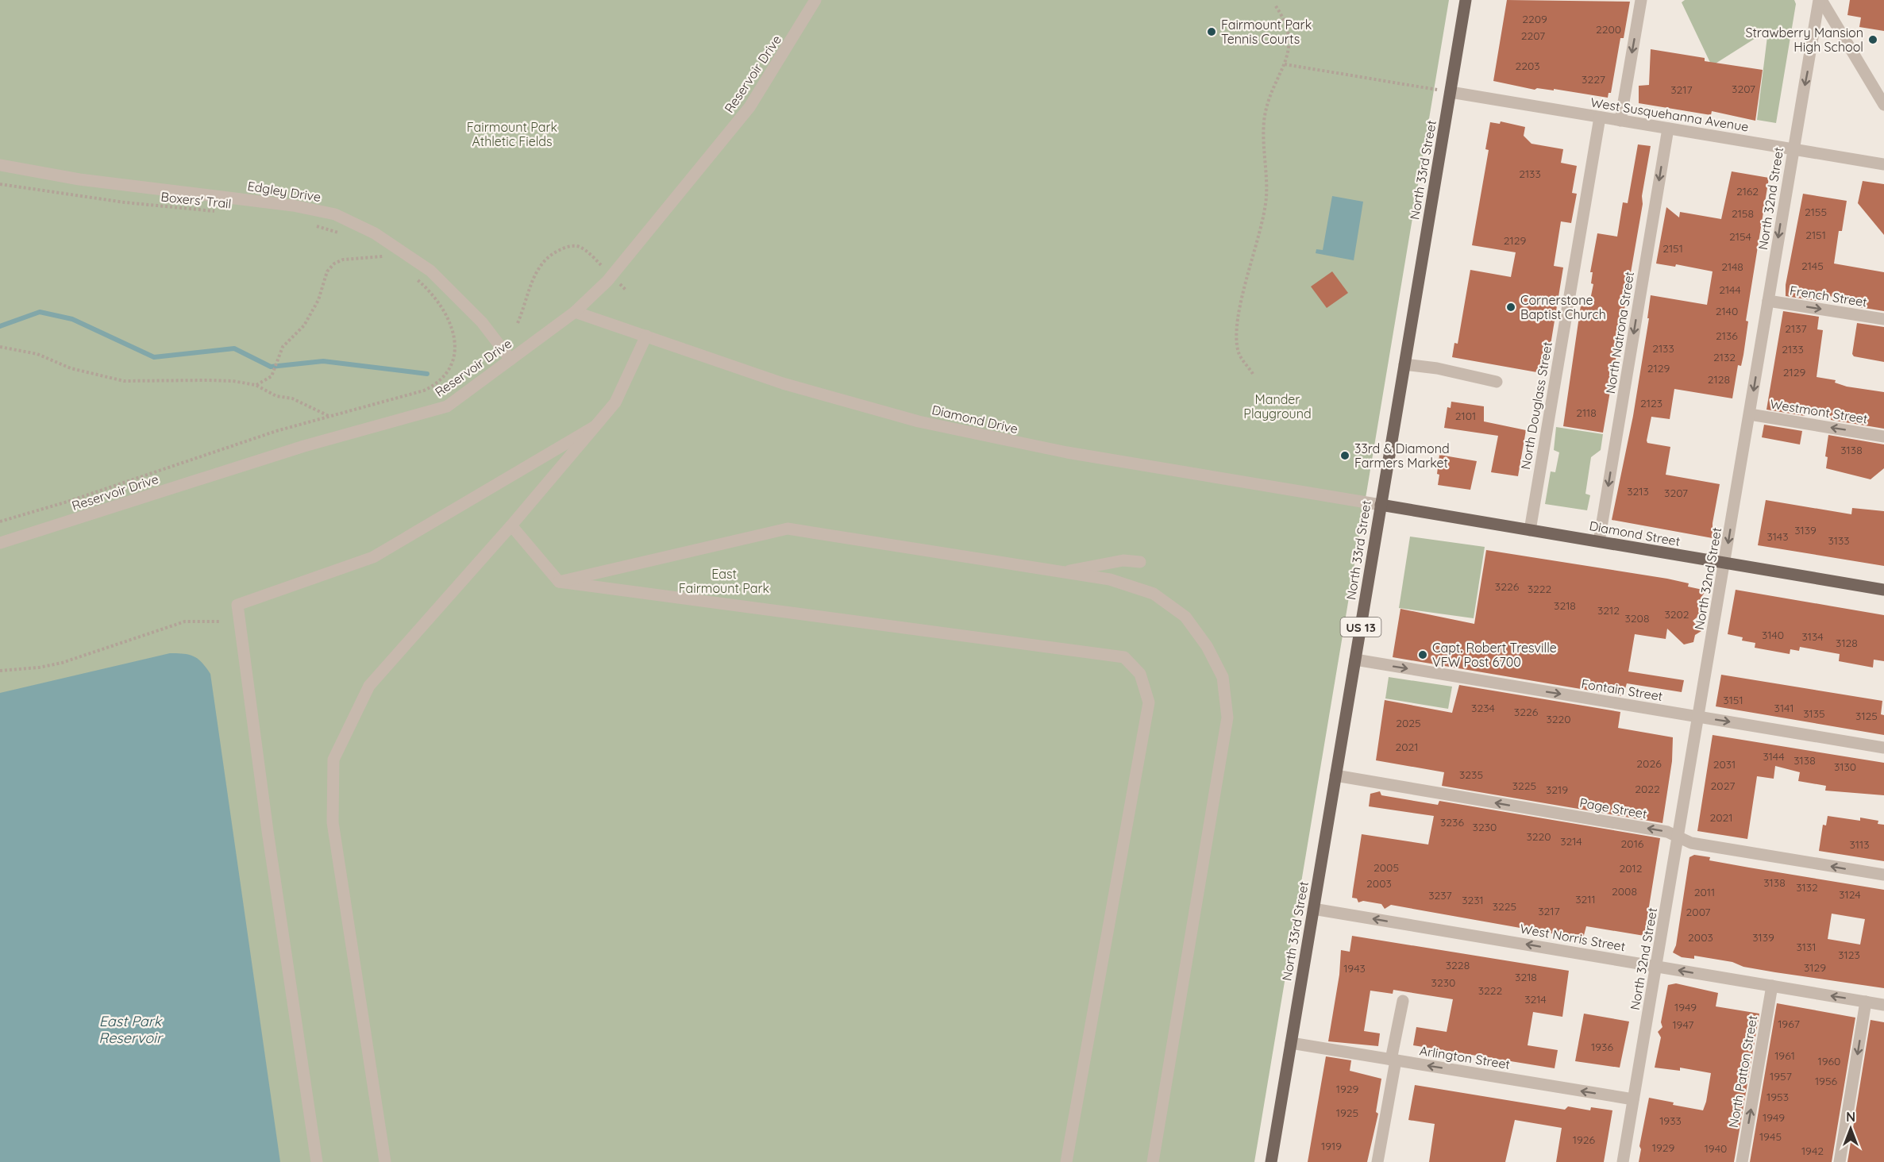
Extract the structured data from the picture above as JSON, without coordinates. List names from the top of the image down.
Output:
{
  "streets": {
    "main road": ["North 33rd Street", "Diamond Street", "US 13"],
    "street": [
      "Reservoir Drive",
      "West Susquehanna Avenue",
      "Edgley Drive",
      "North 32nd Street",
      "French Street",
      "North Natrona Street",
      "North Douglass Street",
      "Westmont Street",
      "Diamond Drive",
      "Fontain Street",
      "Page Street",
      "West Norris Street",
      "Arlington Street",
      "North Patton Street"
    ],
    "path": ["Boxers' Trail"]
  },
  "crossings": [
    ["Reservoir Drive", "Edgley Drive"],
    ["Reservoir Drive", "Diamond Drive"],
    ["West Susquehanna Avenue", "North 33rd Street"],
    ["West Susquehanna Avenue", "North 32nd Street"],
    ["West Susquehanna Avenue", "North Natrona Street"],
    ["West Susquehanna Avenue", "North Douglass Street"],
    ["North 33rd Street", "Diamond Drive"],
    ["North 33rd Street", "Diamond Street"],
    ["North 33rd Street", "Fontain Street"],
    ["North 33rd Street", "Page Street"],
    ["North 33rd Street", "West Norris Street"],
    ["North 33rd Street", "Arlington Street"],
    ["North 32nd Street", "French Street"],
    ["North 32nd Street", "Westmont Street"],
    ["North 32nd Street", "Diamond Street"],
    ["North 32nd Street", "Fontain Street"],
    ["North 32nd Street", "Page Street"],
    ["North 32nd Street", "West Norris Street"],
    ["North 32nd Street", "Arlington Street"],
    ["North Natrona Street", "Diamond Street"],
    ["North Douglass Street", "Diamond Street"],
    ["Diamond Drive", "Diamond Street"],
    ["West Norris Street", "North Patton Street"]
  ],
  "one_way": [
    "North 32nd Street",
    "French Street",
    "North Natrona Street",
    "Westmont Street",
    "Fontain Street",
    "Page Street",
    "West Norris Street",
    "Arlington Street"
  ],
  "water": ["East Park Reservoir"],
  "parks": ["Fairmount Park Athletic Fields", "Mander Playground", "East Fairmount Park"],
  "places": [
    "Fairmount Park Tennis Courts",
    "Strawberry Mansion High School",
    "Cornerstone Baptist Church",
    "33rd & Diamond Farmers Market",
    "Capt. Robert Tresville VFW Post 6700"
  ],
  "house_numbers": [
    "2209",
    "2200",
    "2207",
    "2203",
    "3227",
    "3207",
    "3217",
    "2133",
    "2162",
    "2155",
    "2158",
    "2151",
    "2154",
    "2129",
    "2151",
    "2145",
    "2148",
    "2144",
    "2140",
    "2137",
    "2136",
    "2133",
    "2133",
    "2132",
    "2129",
    "2129",
    "2128",
    "2123",
    "2118",
    "2101",
    "3138",
    "3213",
    "3207",
    "3139",
    "3143",
    "3133",
    "3226",
    "3222",
    "3218",
    "3212",
    "3202",
    "3208",
    "3140",
    "3134",
    "3128",
    "3151",
    "3234",
    "3141",
    "3226",
    "3135",
    "3125",
    "3220",
    "2025",
    "2021",
    "3144",
    "3138",
    "2026",
    "2031",
    "3130",
    "3235",
    "3225",
    "2027",
    "2022",
    "3219",
    "2021",
    "3236",
    "3230",
    "3220",
    "3214",
    "2016",
    "3113",
    "2005",
    "2012",
    "3138",
    "2003",
    "3132",
    "2008",
    "2011",
    "3124",
    "3237",
    "3211",
    "3231",
    "3225",
    "3217",
    "2007",
    "2003",
    "3139",
    "3131",
    "3123",
    "3228",
    "3129",
    "1943",
    "3218",
    "3230",
    "3222",
    "3214",
    "1949",
    "1967",
    "1947",
    "1936",
    "1961",
    "1960",
    "1957",
    "1956",
    "1929",
    "1953",
    "1925",
    "1949",
    "1933",
    "1945",
    "1926",
    "1919",
    "1929",
    "1940",
    "1942"
  ],
  "north": "top"
}
